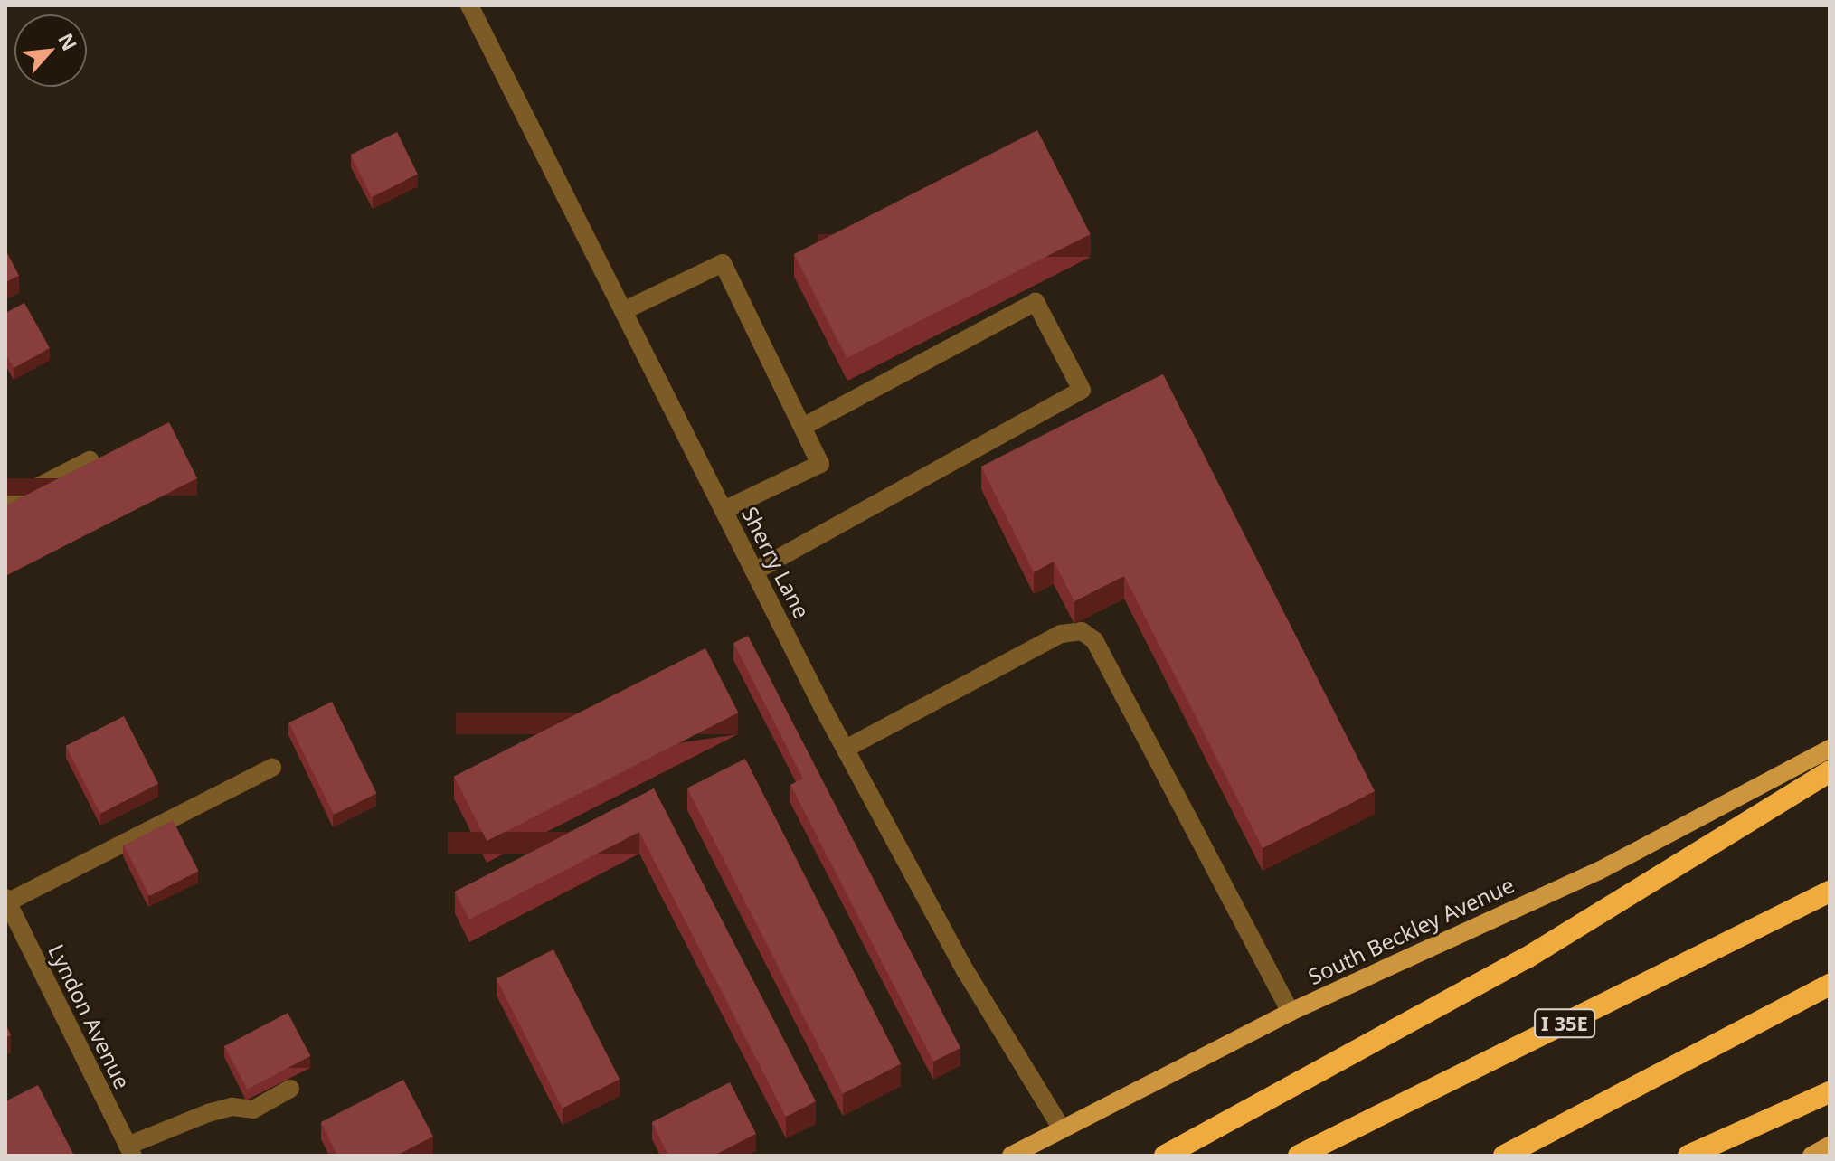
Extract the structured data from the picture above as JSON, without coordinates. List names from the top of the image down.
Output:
{
  "streets": {
    "highway": ["I 35E"],
    "main road": ["South Beckley Avenue"],
    "street": ["Sherry Lane", "Lyndon Avenue"]
  },
  "crossings": [
    ["Sherry Lane", "South Beckley Avenue"]
  ],
  "north": "top right"
}
